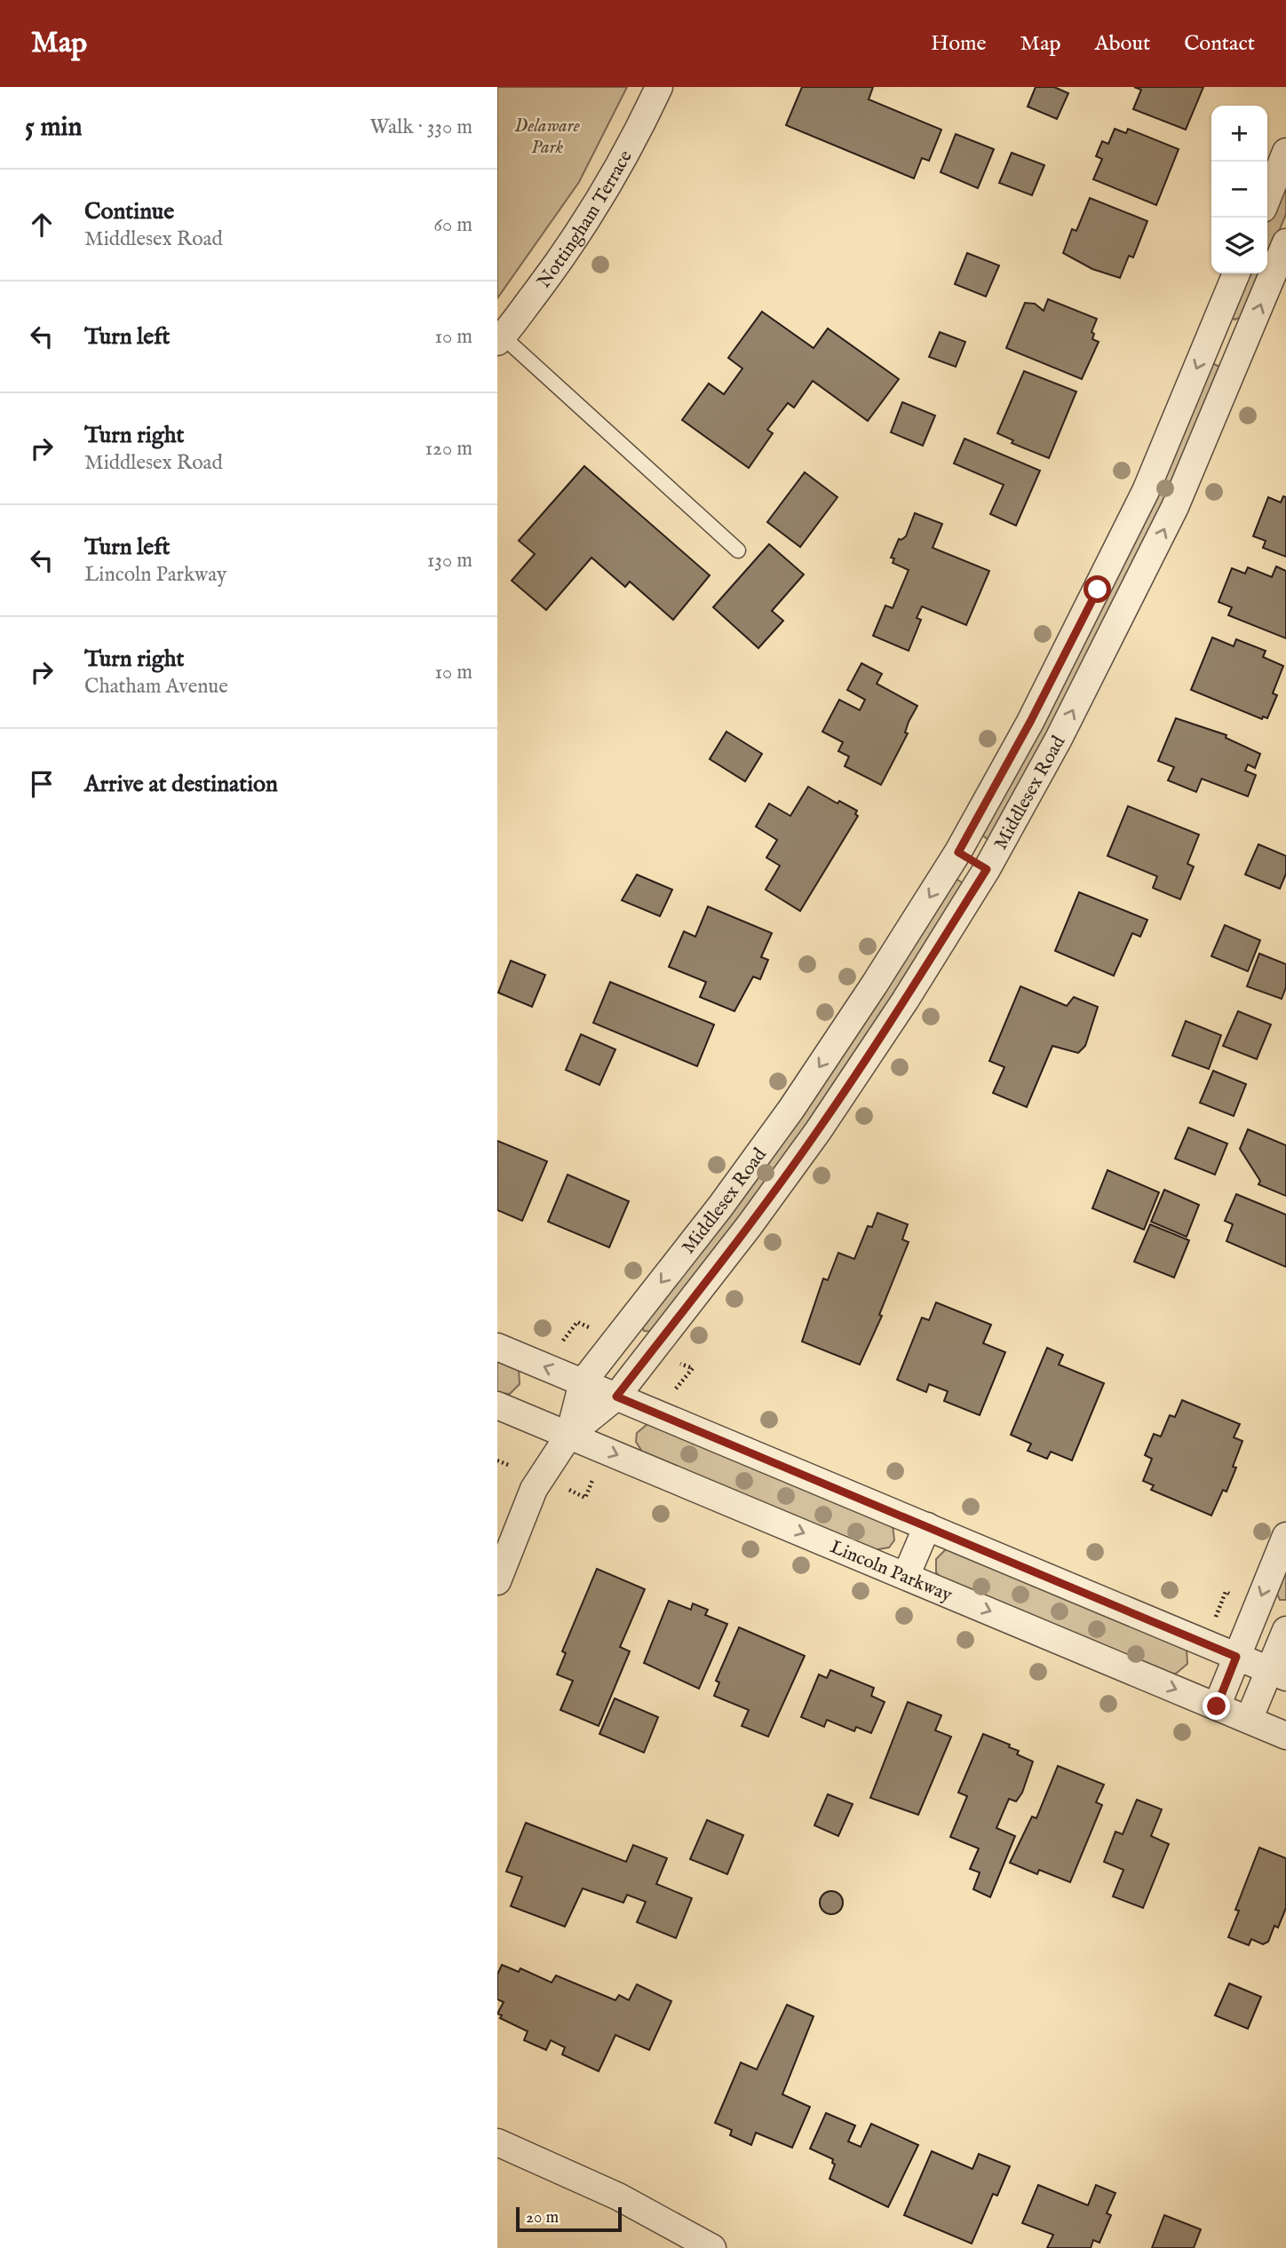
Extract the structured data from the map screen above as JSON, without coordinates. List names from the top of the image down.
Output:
{
  "streets": {
    "street": ["Nottingham Terrace", "Middlesex Road", "Lincoln Parkway"]
  },
  "crossings": [
    ["Middlesex Road", "Lincoln Parkway"]
  ],
  "parks": ["Delaware Park"],
  "scale_bar": "20 m",
  "page": {
    "header": "Map",
    "nav": [
      "Home",
      "Map",
      "About",
      "Contact"
    ],
    "heading": ["5 min", "Walk · 330 m"],
    "map_buttons": ["+", "−"],
    "list": [
      ["Continue", "Middlesex Road", "60 m"],
      ["Turn left", "10 m"],
      ["Turn right", "Middlesex Road", "120 m"],
      ["Turn left", "Lincoln Parkway", "130 m"],
      ["Turn right", "Chatham Avenue", "10 m"],
      "Arrive at destination"
    ],
    "scale": "20 m"
  }
}
